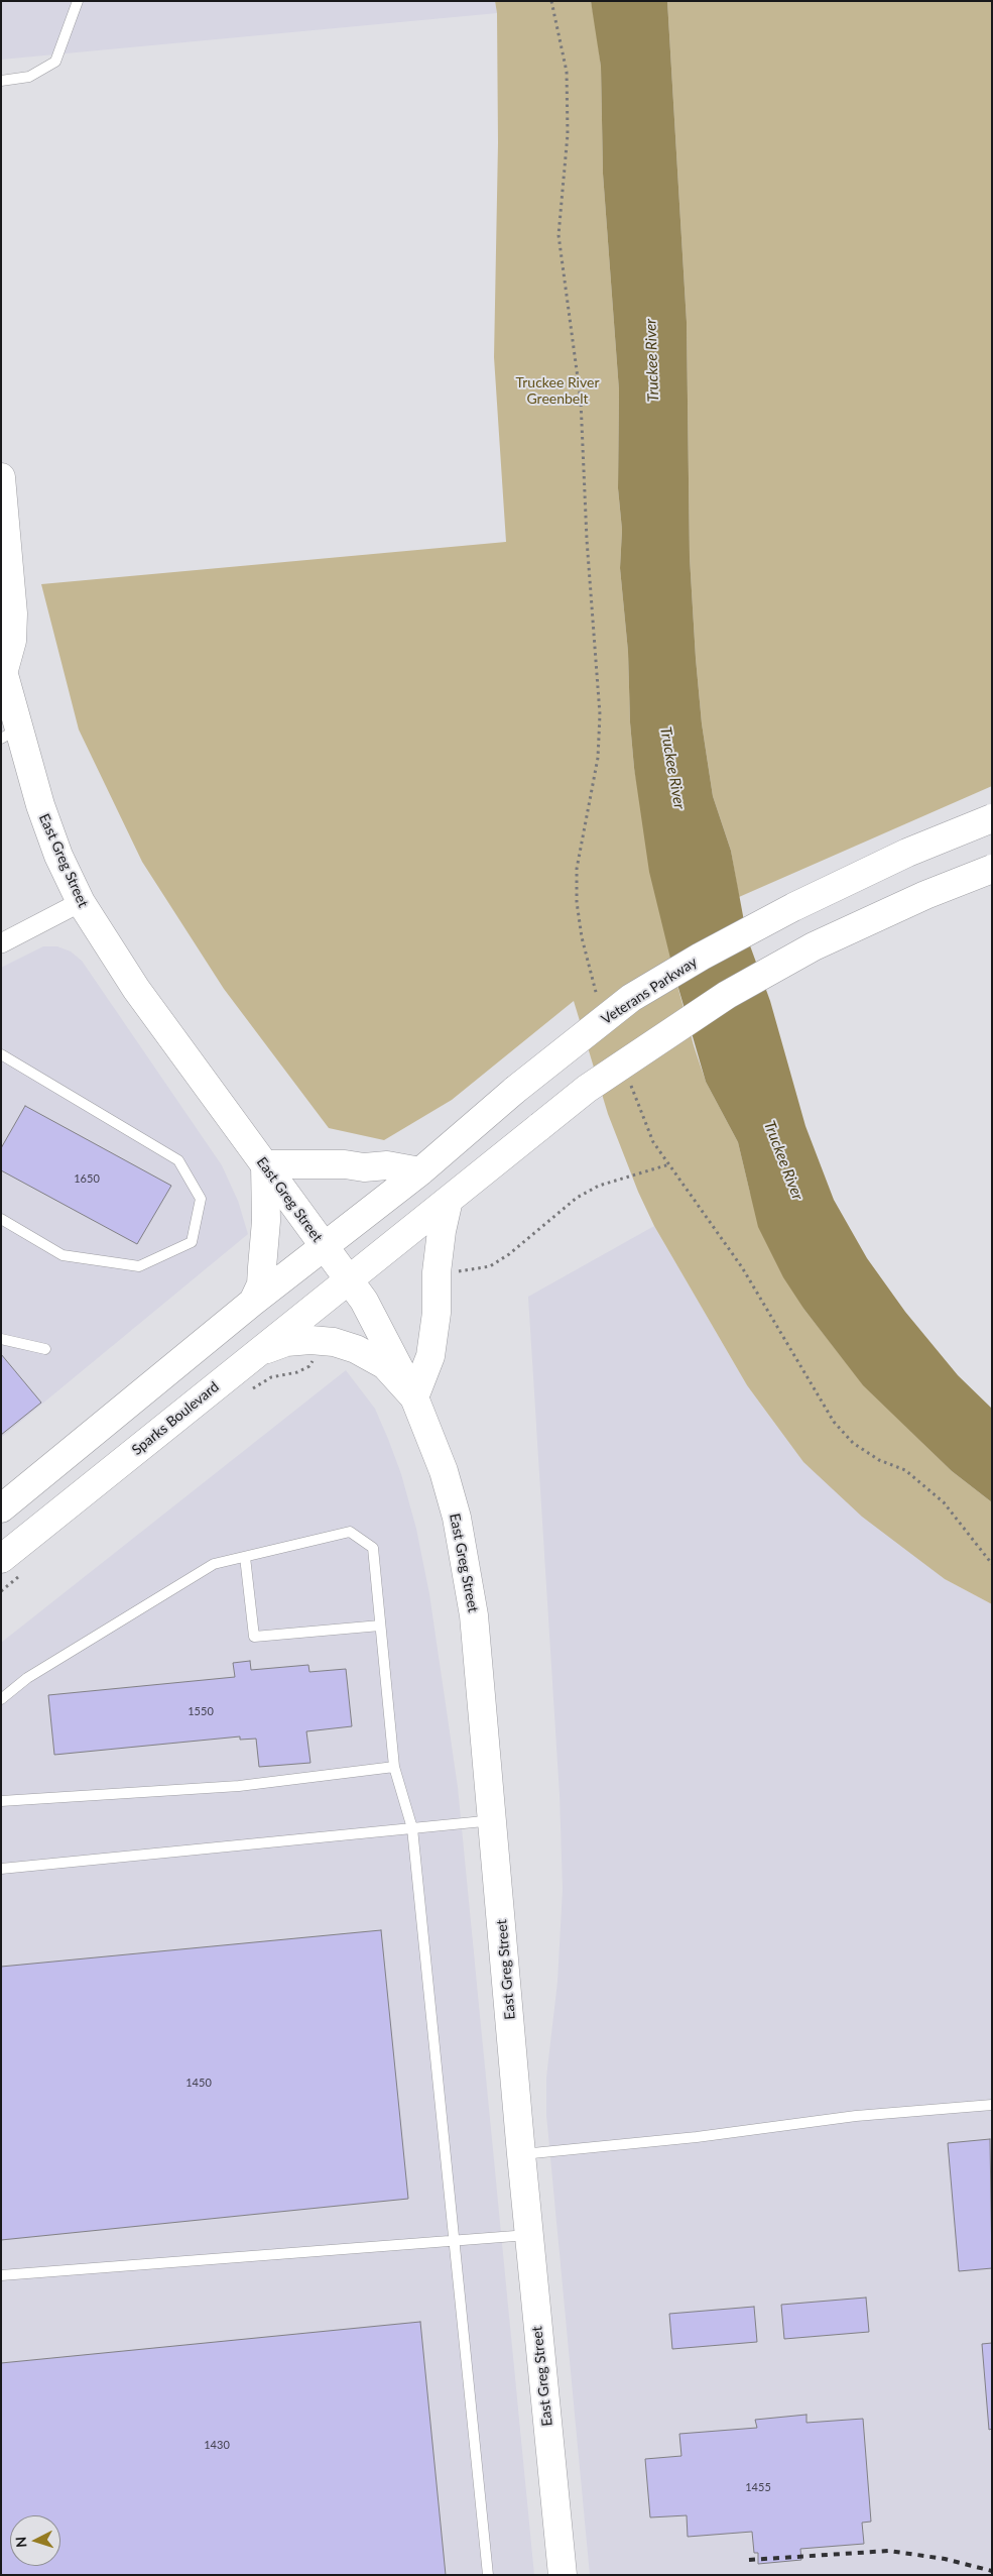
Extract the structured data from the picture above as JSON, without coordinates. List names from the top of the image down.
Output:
{
  "streets": {
    "main road": ["East Greg Street", "Veterans Parkway", "Sparks Boulevard"]
  },
  "crossings": [
    ["East Greg Street", "Veterans Parkway"],
    ["East Greg Street", "Sparks Boulevard"]
  ],
  "water": ["Truckee River"],
  "parks": ["Truckee River Greenbelt"],
  "house_numbers": [
    "1650",
    "1550",
    "1450",
    "1430",
    "1455"
  ],
  "north": "left"
}
